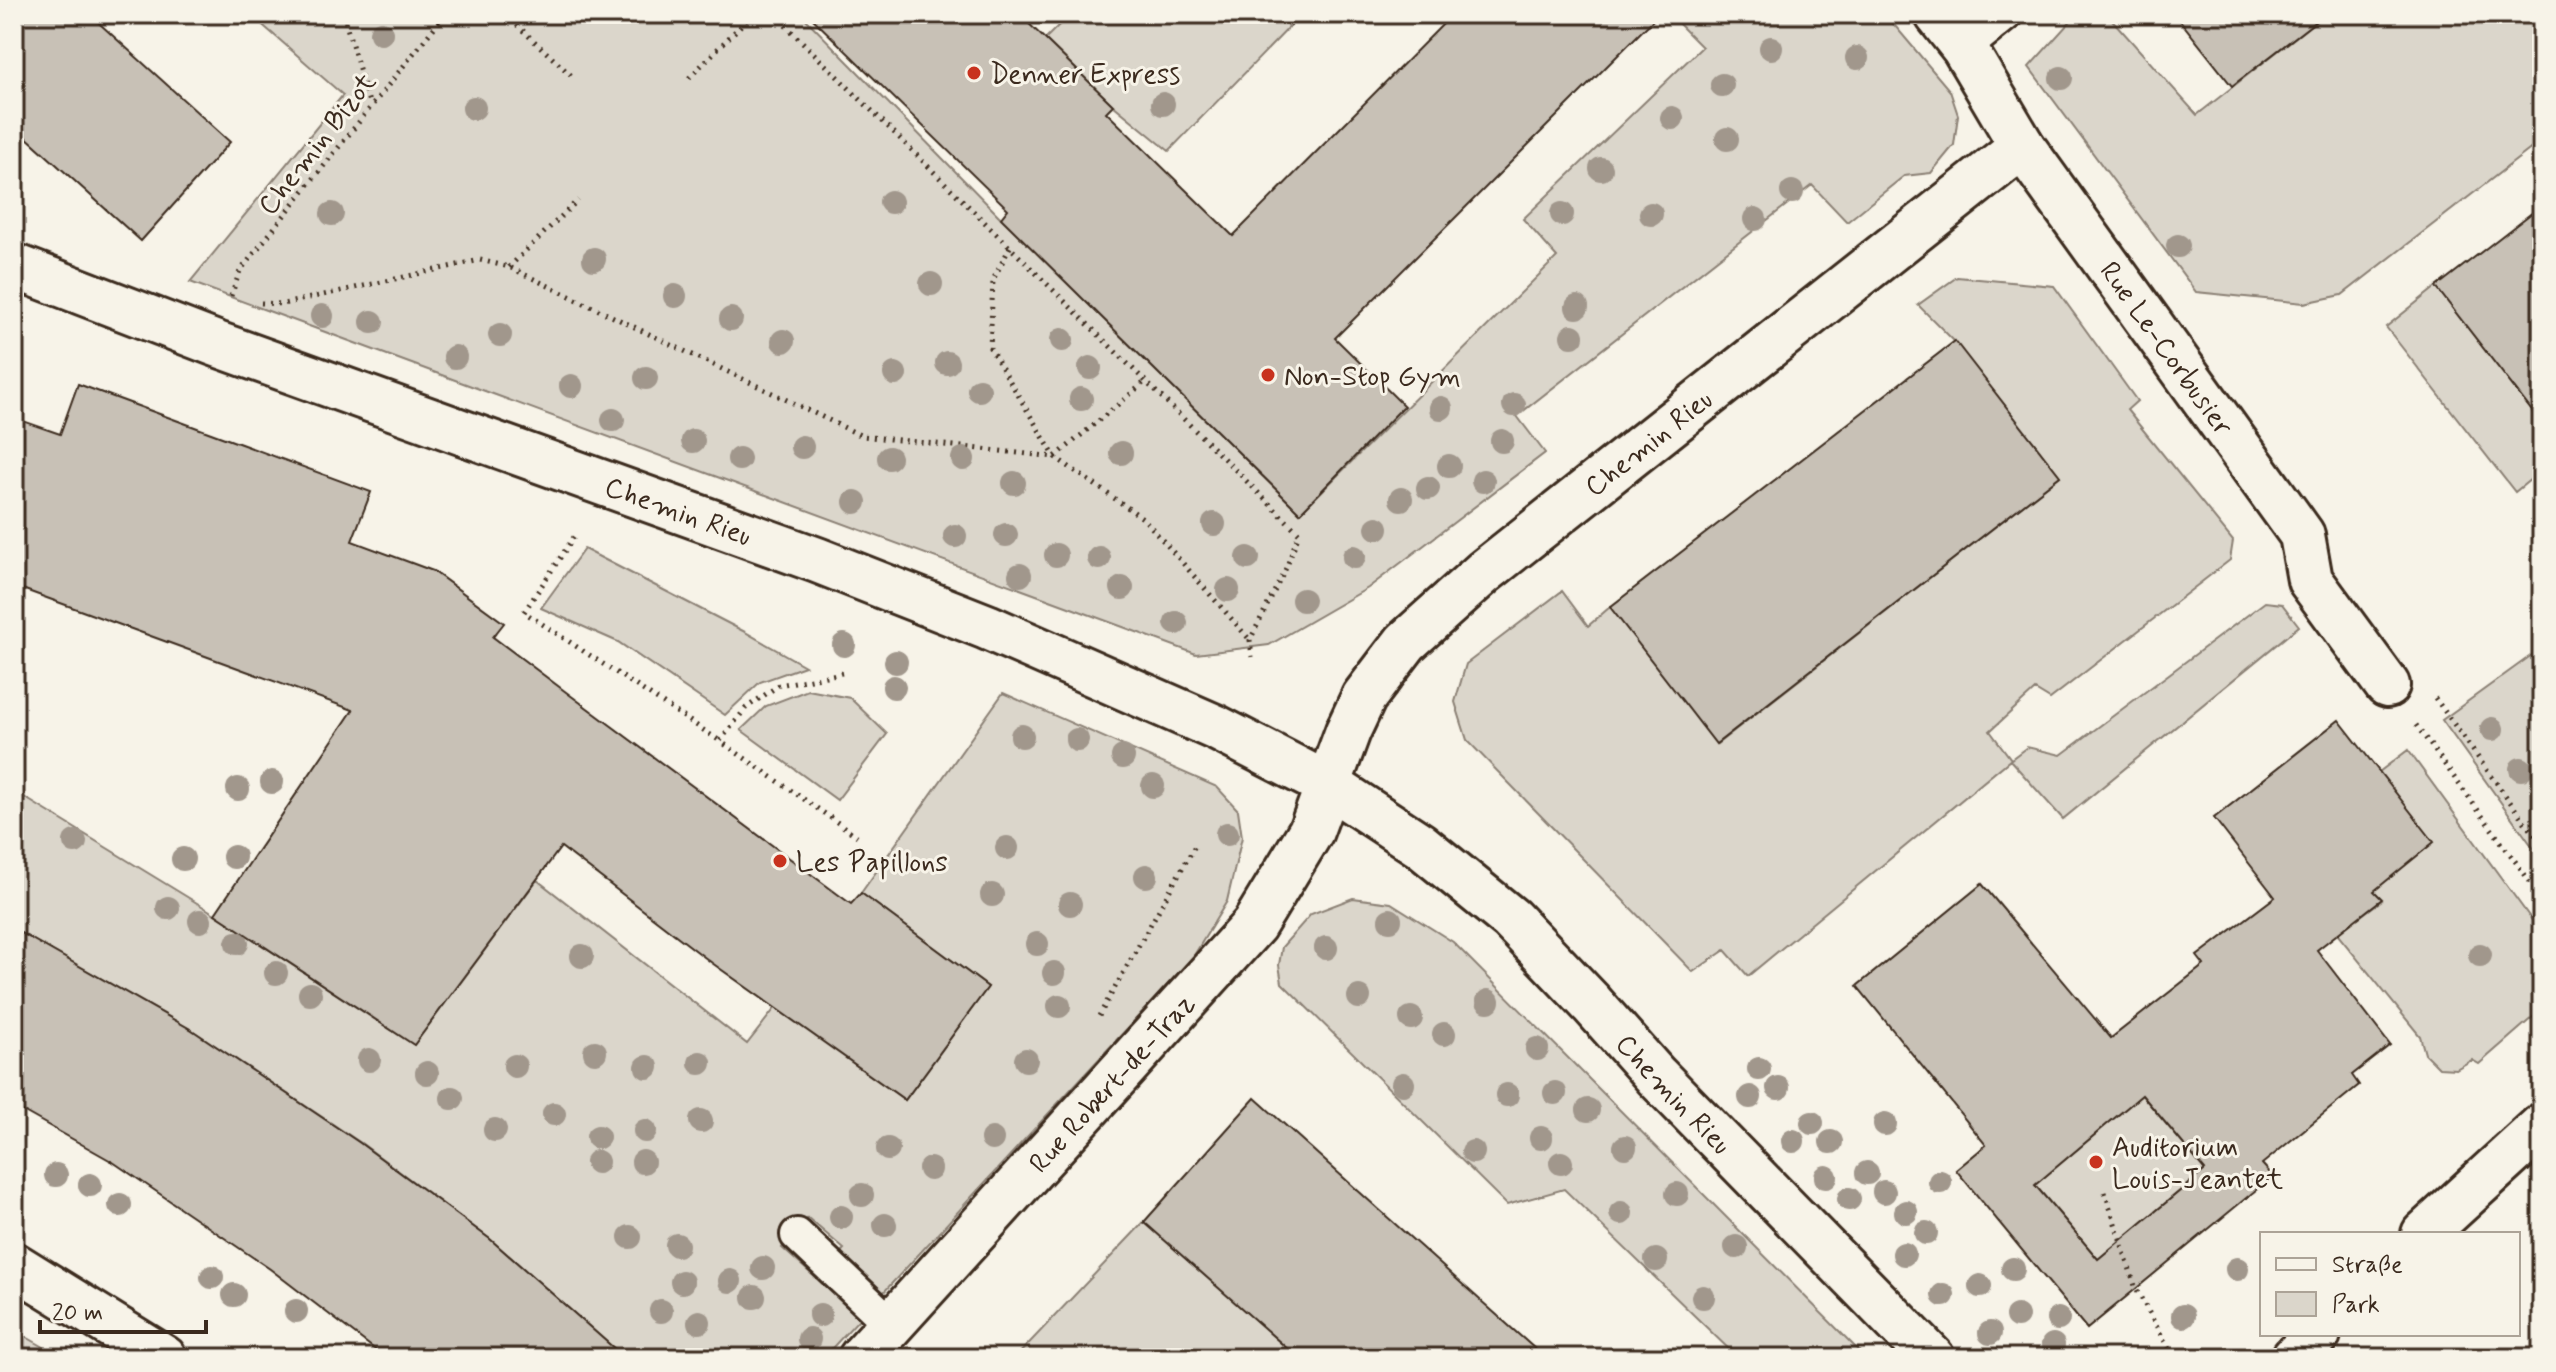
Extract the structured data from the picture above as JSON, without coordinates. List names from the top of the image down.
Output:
{
  "streets": {
    "street": ["Rue Le-Corbusier", "Chemin Rieu", "Rue Robert-de-Traz"],
    "path": ["Chemin Bizot"]
  },
  "crossings": [
    ["Rue Le-Corbusier", "Chemin Rieu"],
    ["Chemin Rieu", "Rue Robert-de-Traz"]
  ],
  "places": [
    "Denner Express",
    "Non-Stop Gym",
    "Les Papillons",
    "Auditorium Louis-Jeantet"
  ],
  "legend": ["Straße", "Park"],
  "scale_bar": "20 m"
}
